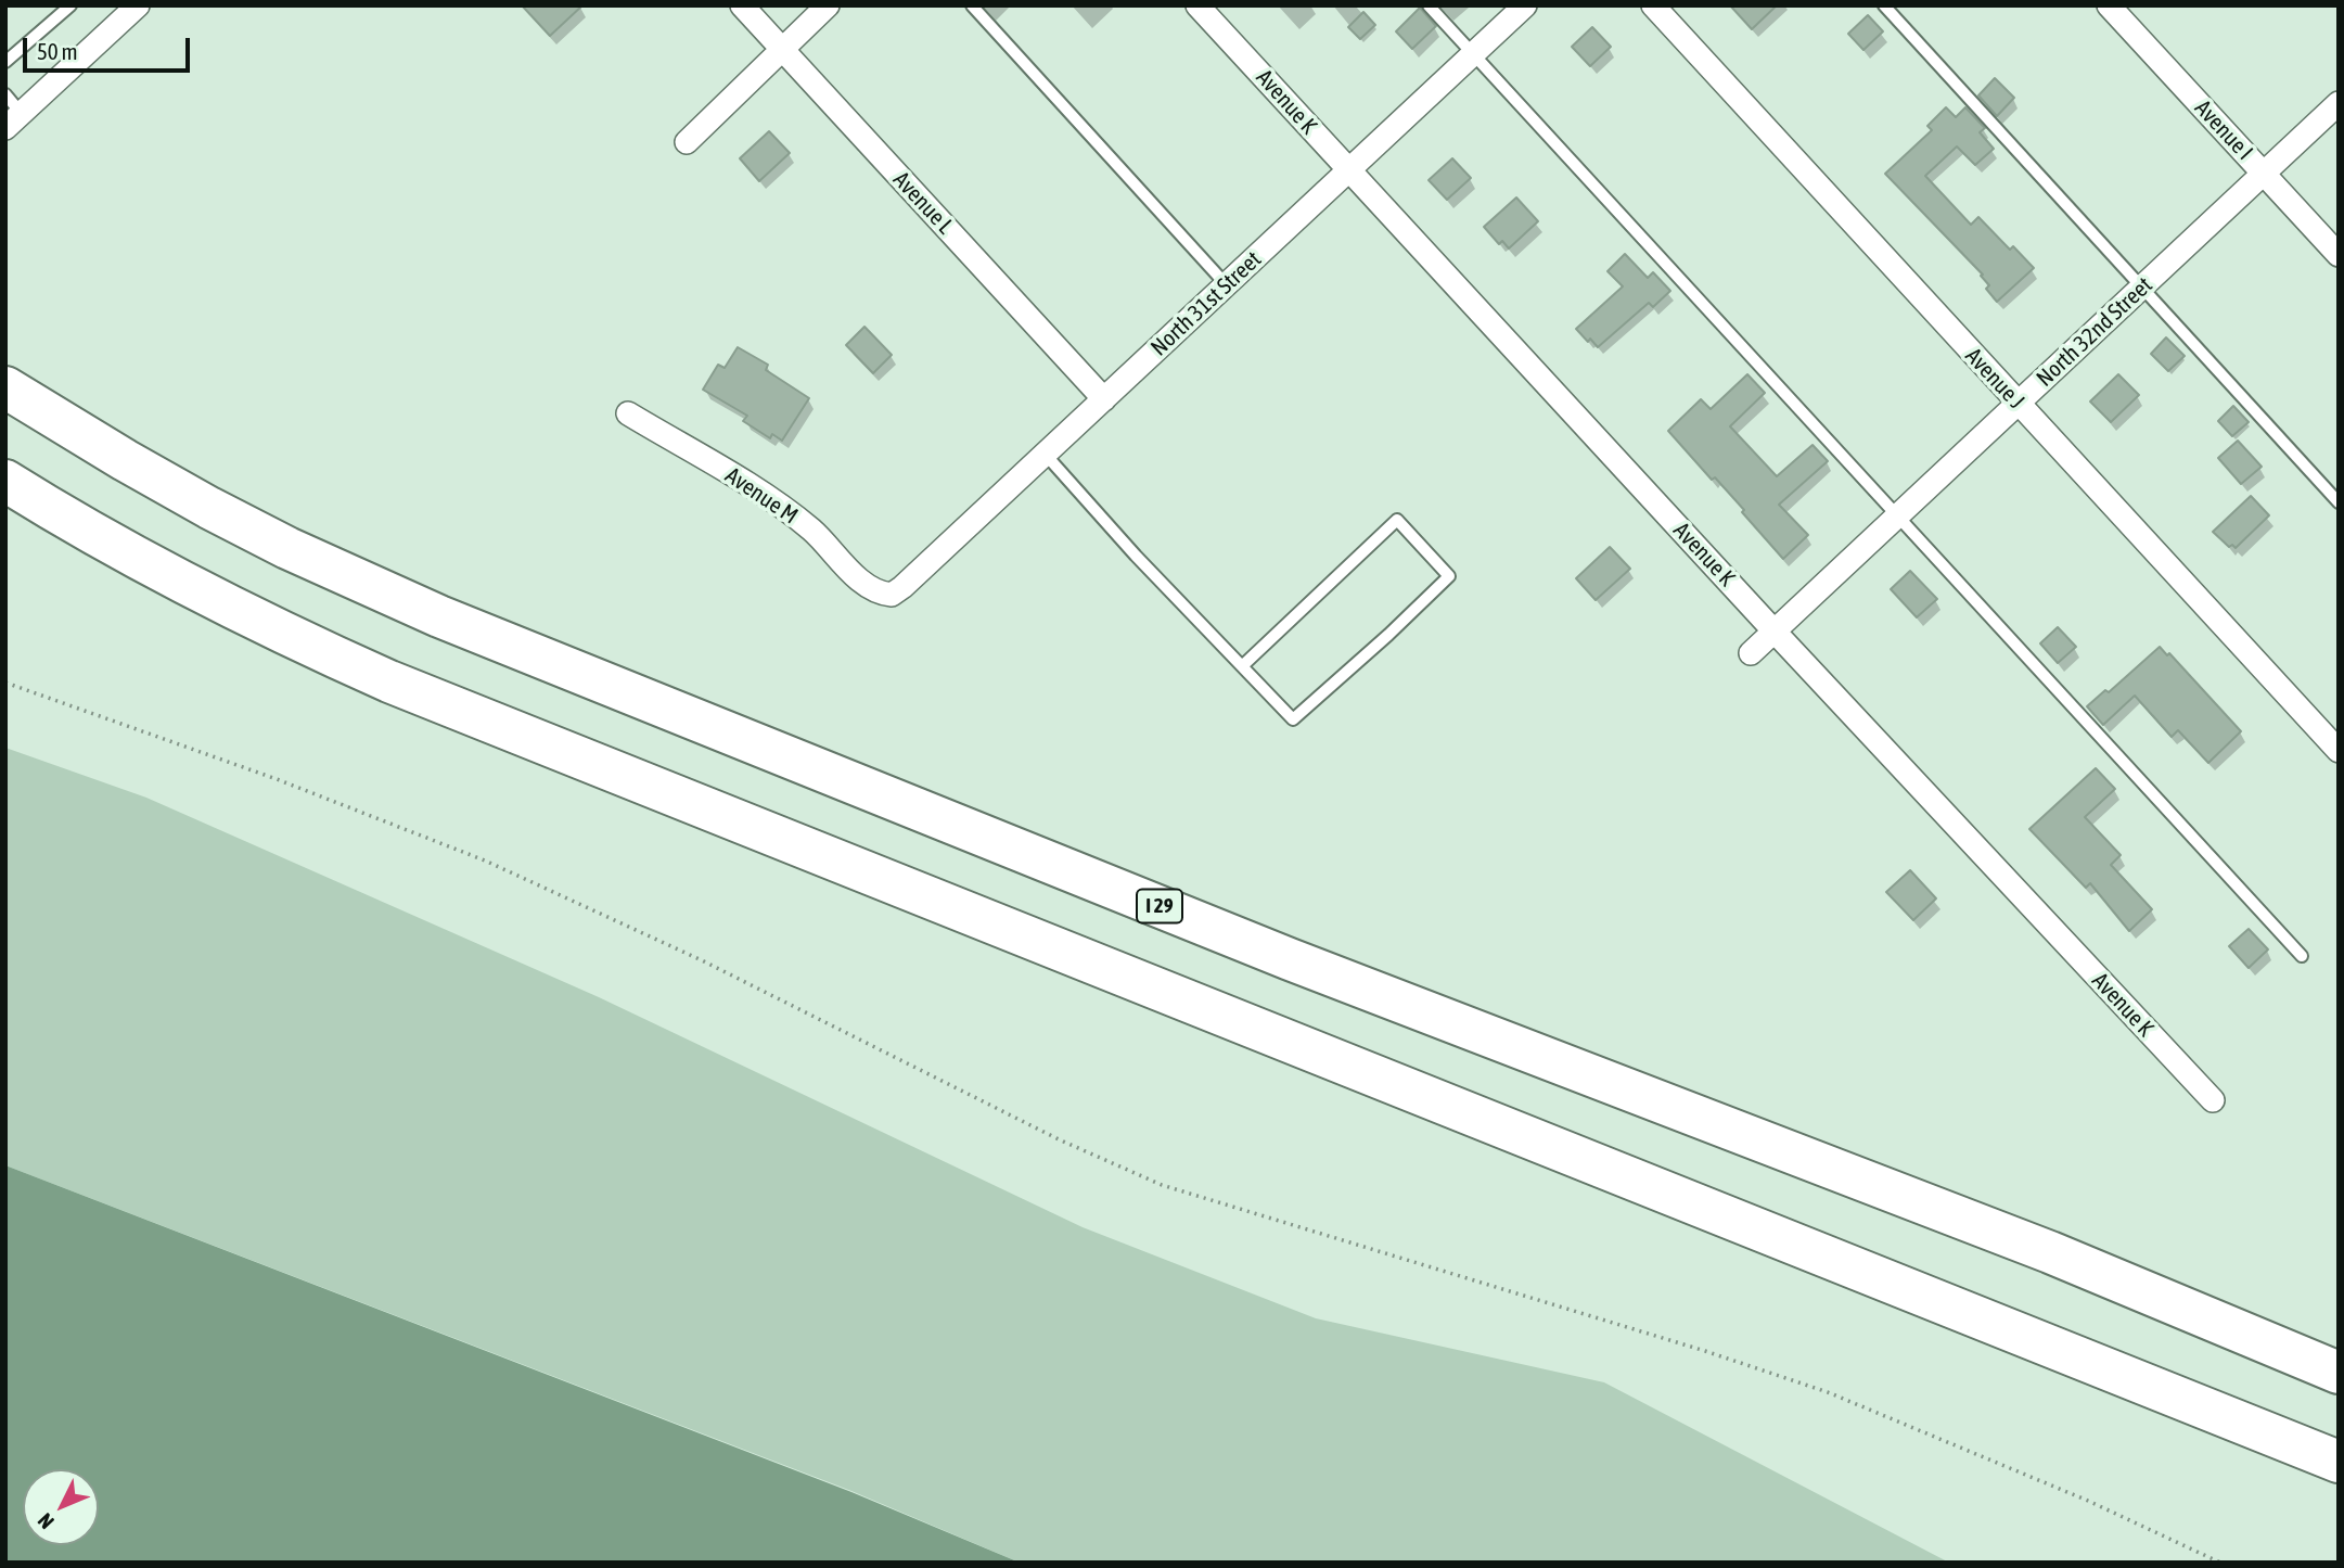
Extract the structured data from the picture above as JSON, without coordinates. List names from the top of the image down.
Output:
{
  "streets": {
    "highway": ["I 29"],
    "street": [
      "Avenue K",
      "Avenue I",
      "Avenue L",
      "North 31st Street",
      "North 32nd Street",
      "Avenue J",
      "Avenue M"
    ]
  },
  "crossings": [
    ["Avenue K", "North 31st Street"],
    ["Avenue K", "North 32nd Street"],
    ["Avenue I", "North 32nd Street"],
    ["Avenue L", "North 31st Street"],
    ["North 31st Street", "Avenue M"],
    ["North 32nd Street", "Avenue J"]
  ],
  "scale_bar": "50 m",
  "north": "bottom left"
}
